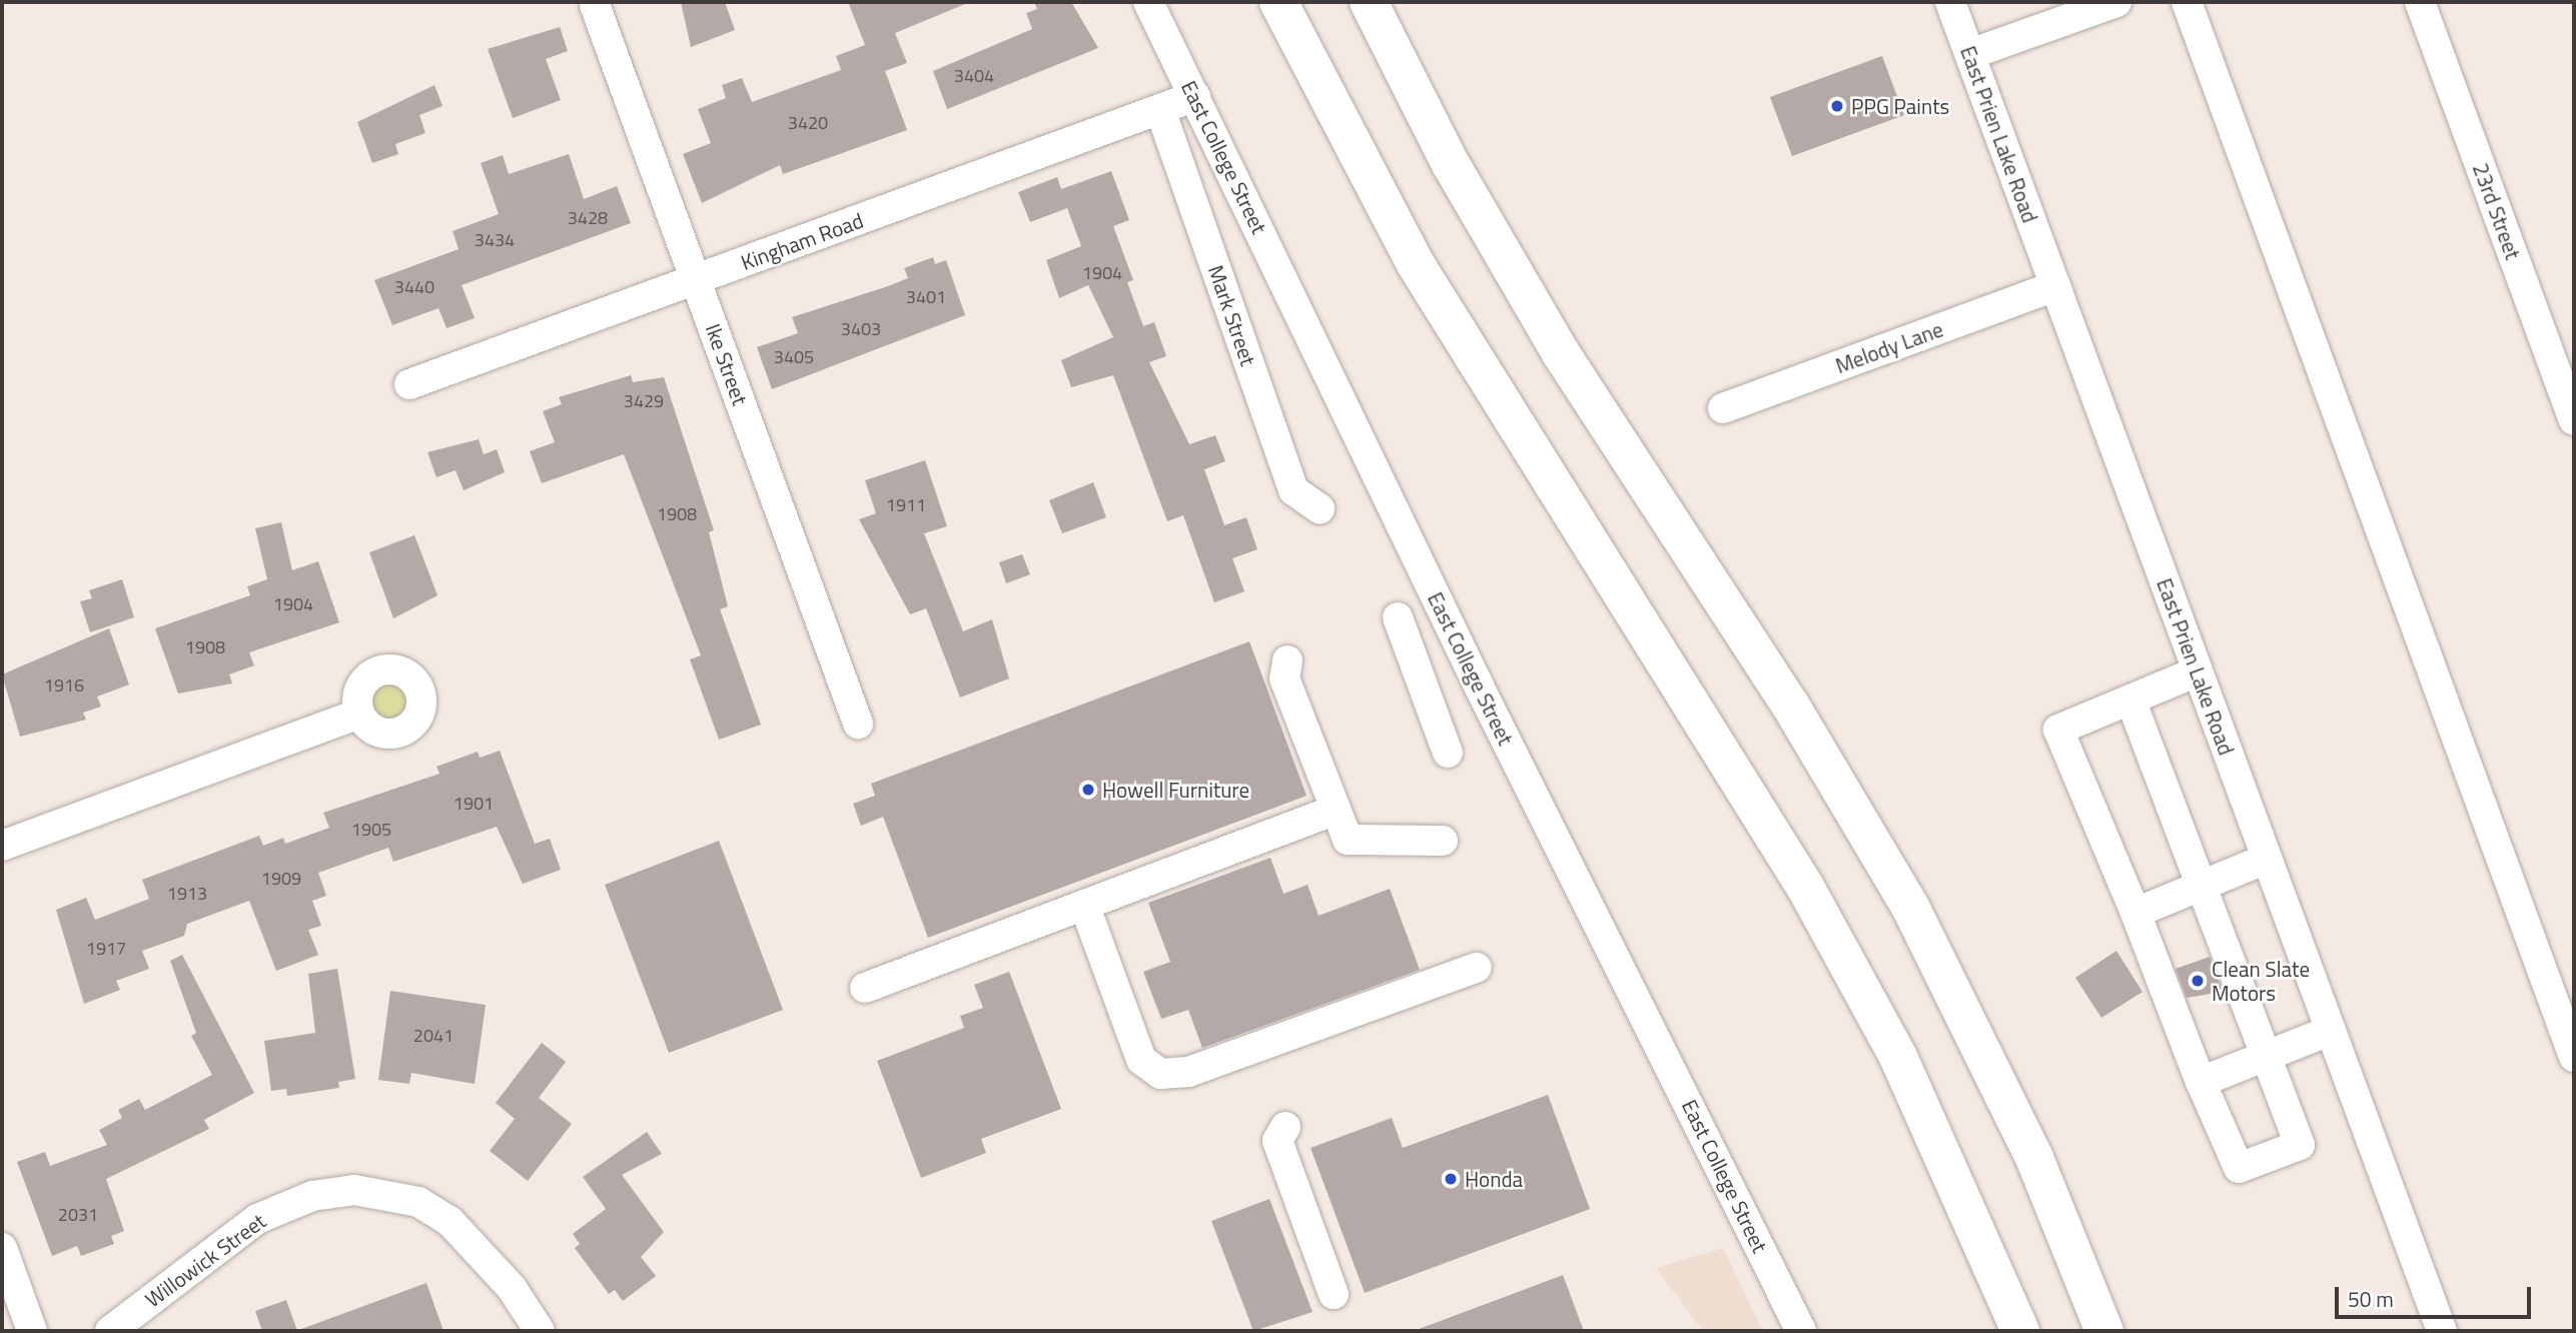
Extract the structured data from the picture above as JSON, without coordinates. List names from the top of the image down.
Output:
{
  "streets": {
    "street": [
      "East Prien Lake Road",
      "East College Street",
      "23rd Street",
      "Kingham Road",
      "Mark Street",
      "Melody Lane",
      "Ike Street",
      "Willowick Street"
    ]
  },
  "crossings": [
    ["East Prien Lake Road", "Melody Lane"],
    ["East College Street", "Kingham Road"],
    ["Kingham Road", "Mark Street"],
    ["Kingham Road", "Ike Street"]
  ],
  "places": [
    "PPG Paints",
    "Howell Furniture",
    "Clean Slate Motors",
    "Honda"
  ],
  "house_numbers": [
    "3404",
    "3420",
    "3428",
    "3434",
    "1904",
    "3440",
    "3401",
    "3403",
    "3405",
    "3429",
    "1911",
    "1908",
    "1904",
    "1908",
    "1916",
    "1901",
    "1905",
    "1909",
    "1913",
    "1917",
    "2041",
    "2031"
  ],
  "scale_bar": "50 m"
}
